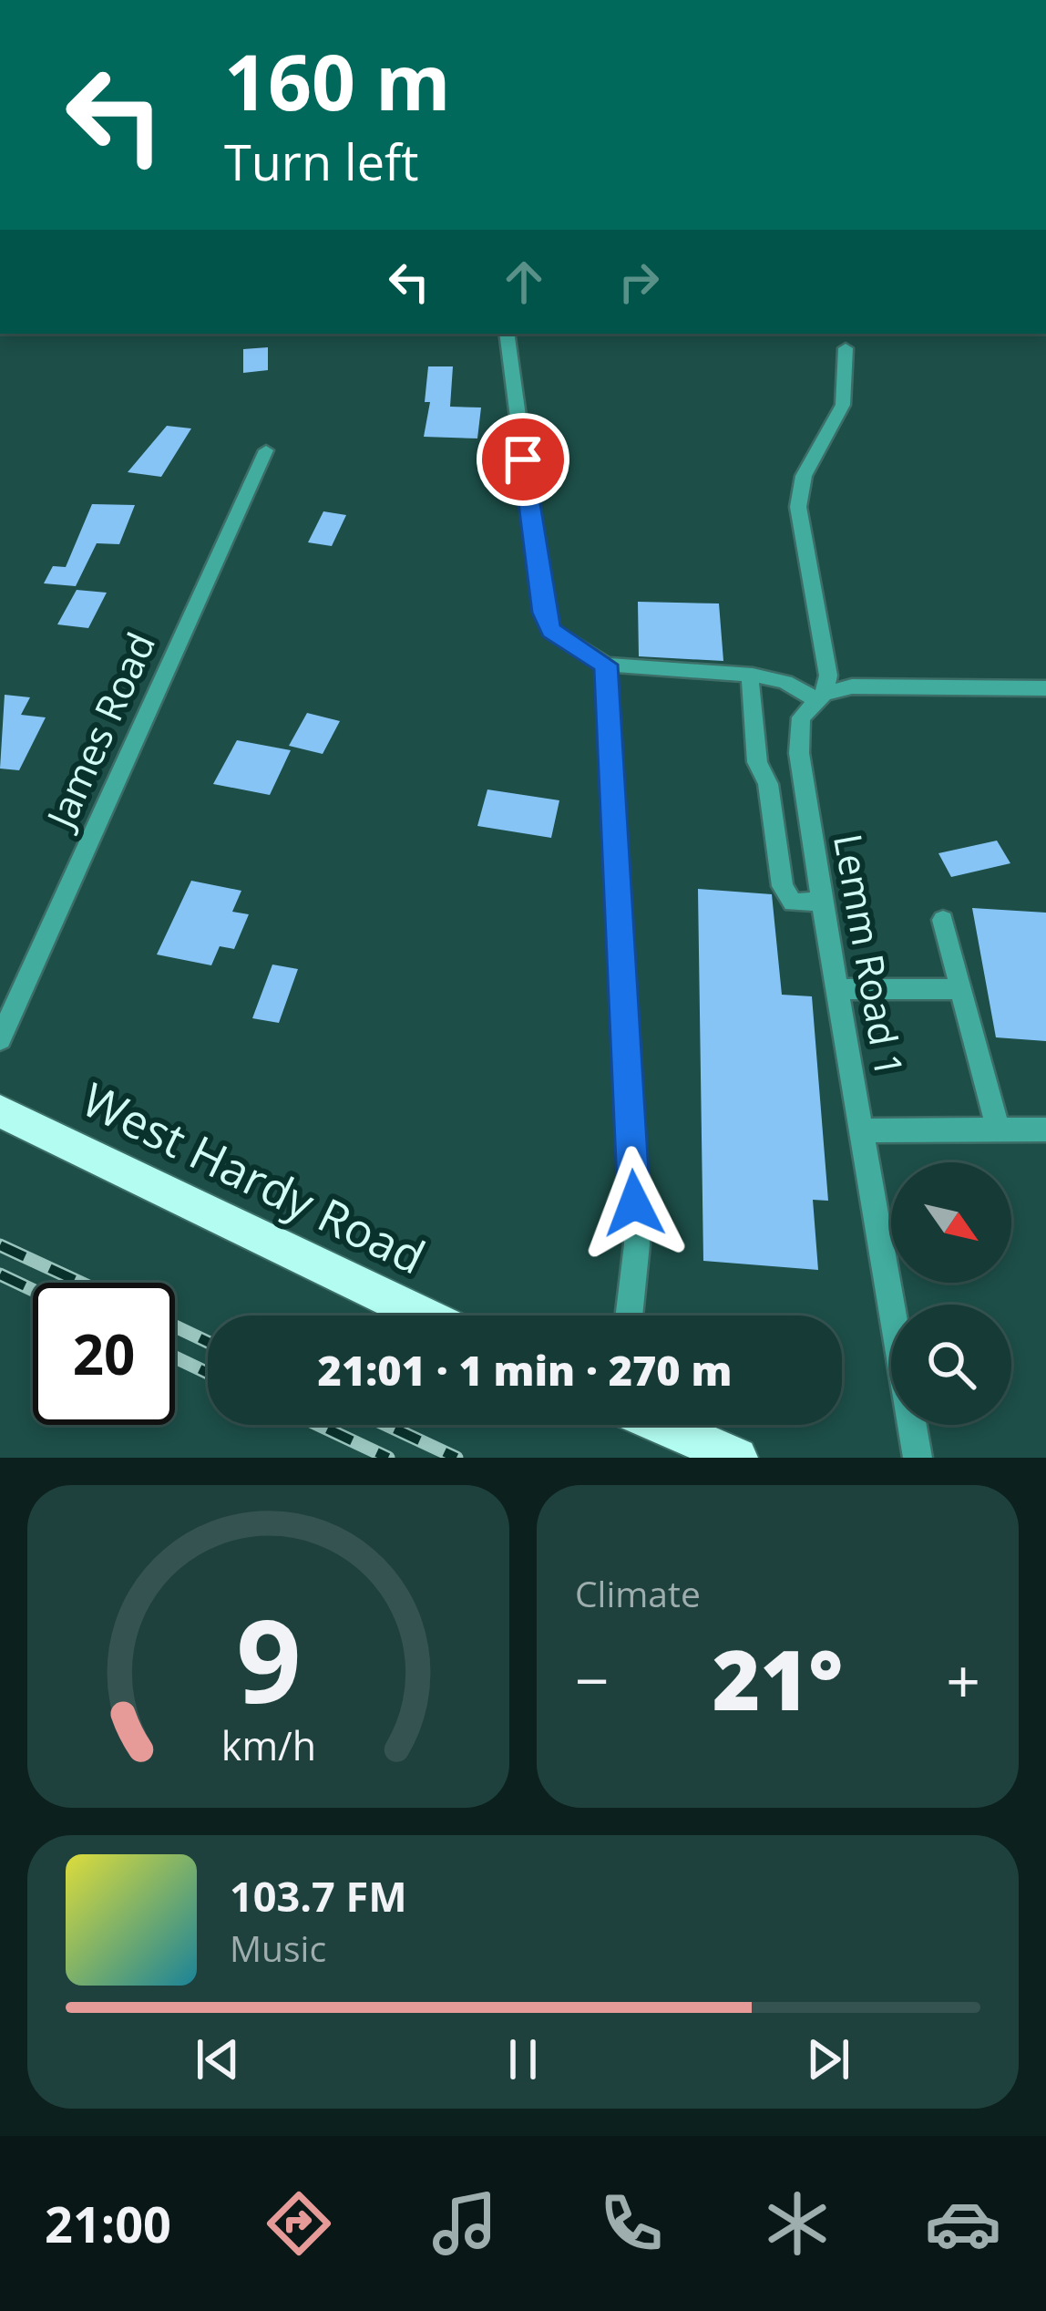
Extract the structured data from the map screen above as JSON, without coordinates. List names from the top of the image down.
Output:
{
  "streets": {
    "main road": ["West Hardy Road"],
    "street": ["James Road", "Lemm Road 1"]
  },
  "north": "bottom right",
  "page": {
    "turn": ["160 m", "Turn left"],
    "limit": "20",
    "trip": "21:01 · 1 min · 270 m",
    "tile": "Climate",
    "heat": ["−", "21°", "+"],
    "song": ["103.7 FM", "Music"],
    "tabs": "21:00",
    "gauge": ["9", "km/h"]
  }
}
